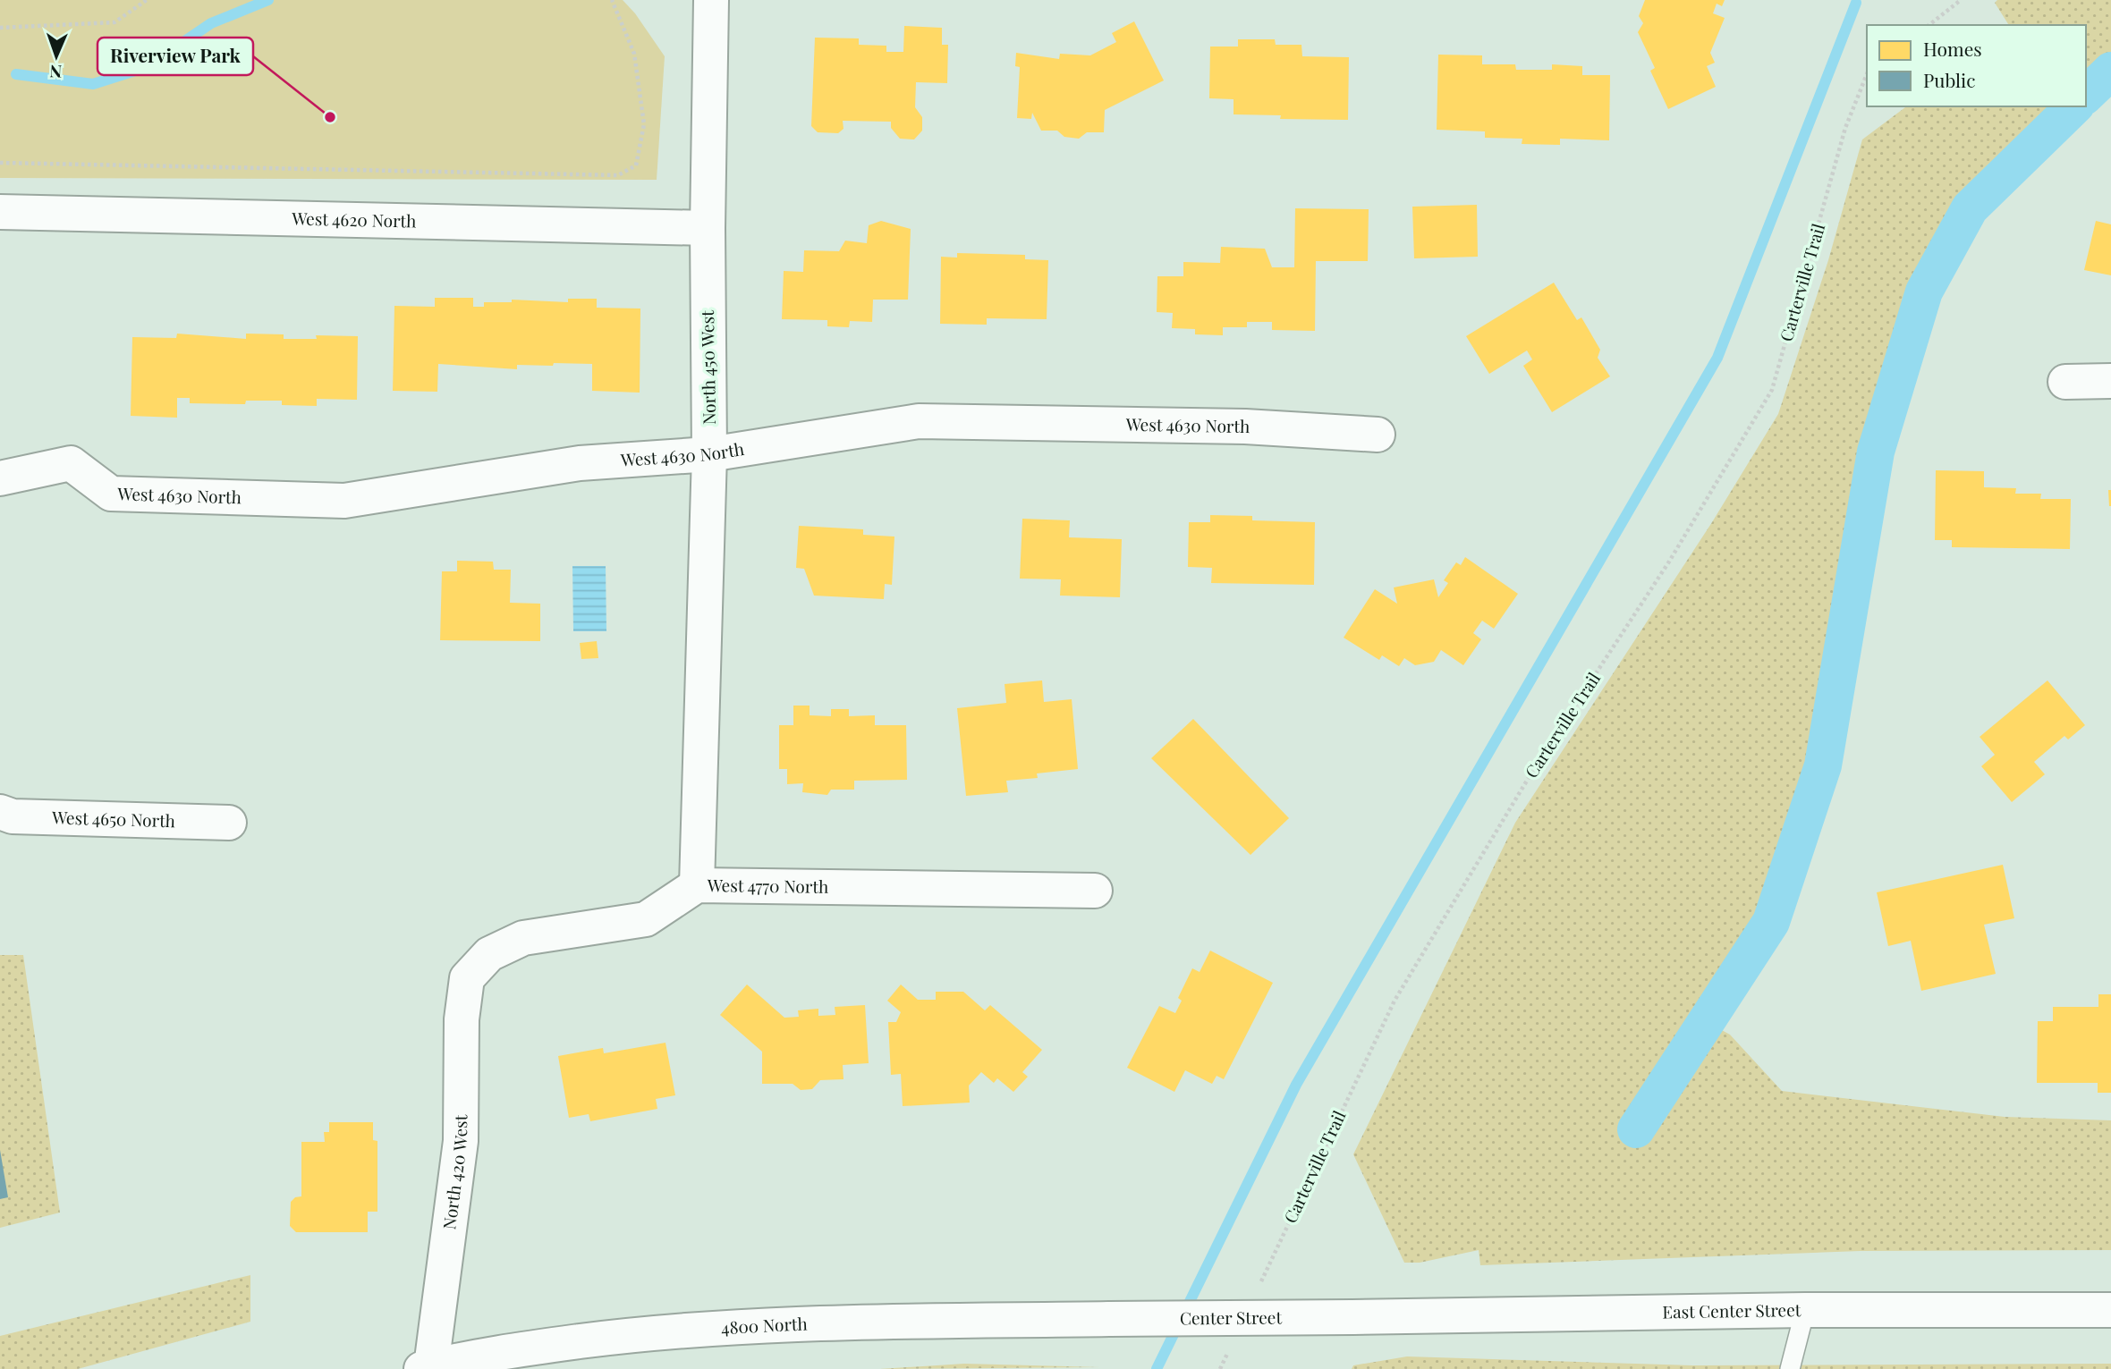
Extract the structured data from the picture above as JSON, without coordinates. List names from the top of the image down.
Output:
{
  "streets": {
    "street": [
      "West 4620 North",
      "North 450 West",
      "West 4630 North",
      "West 4650 North",
      "West 4770 North",
      "North 420 West",
      "East Center Street",
      "Center Street",
      "4800 North"
    ],
    "path": ["Carterville Trail"]
  },
  "crossings": [
    ["West 4620 North", "North 450 West"],
    ["North 450 West", "West 4630 North"],
    ["North 450 West", "West 4770 North"],
    ["West 4770 North", "North 420 West"],
    ["North 420 West", "4800 North"],
    ["East Center Street", "Center Street"],
    ["Center Street", "4800 North"]
  ],
  "places": ["Riverview Park"],
  "legend": ["Homes", "Public"],
  "north": "bottom"
}
